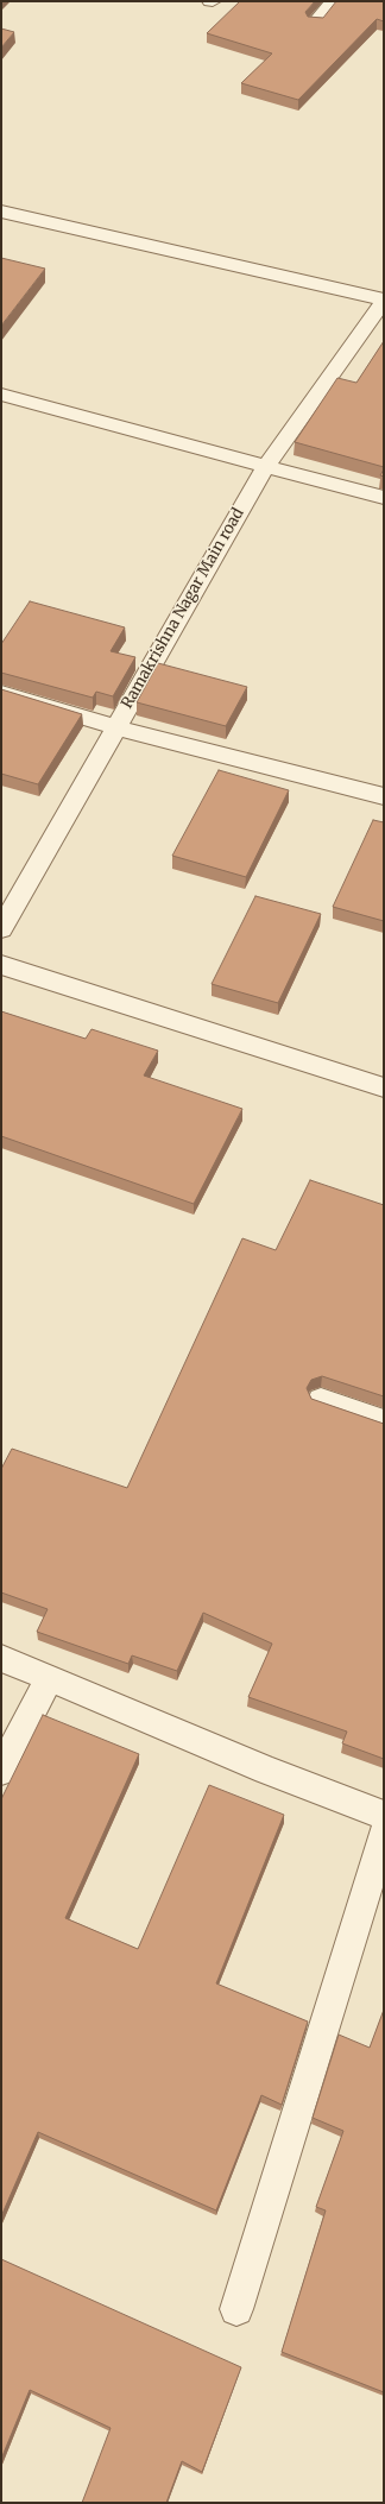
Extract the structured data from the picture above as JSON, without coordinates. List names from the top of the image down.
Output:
{
  "streets": {
    "street": ["Ramakrishna Nagar Main road"]
  }
}
